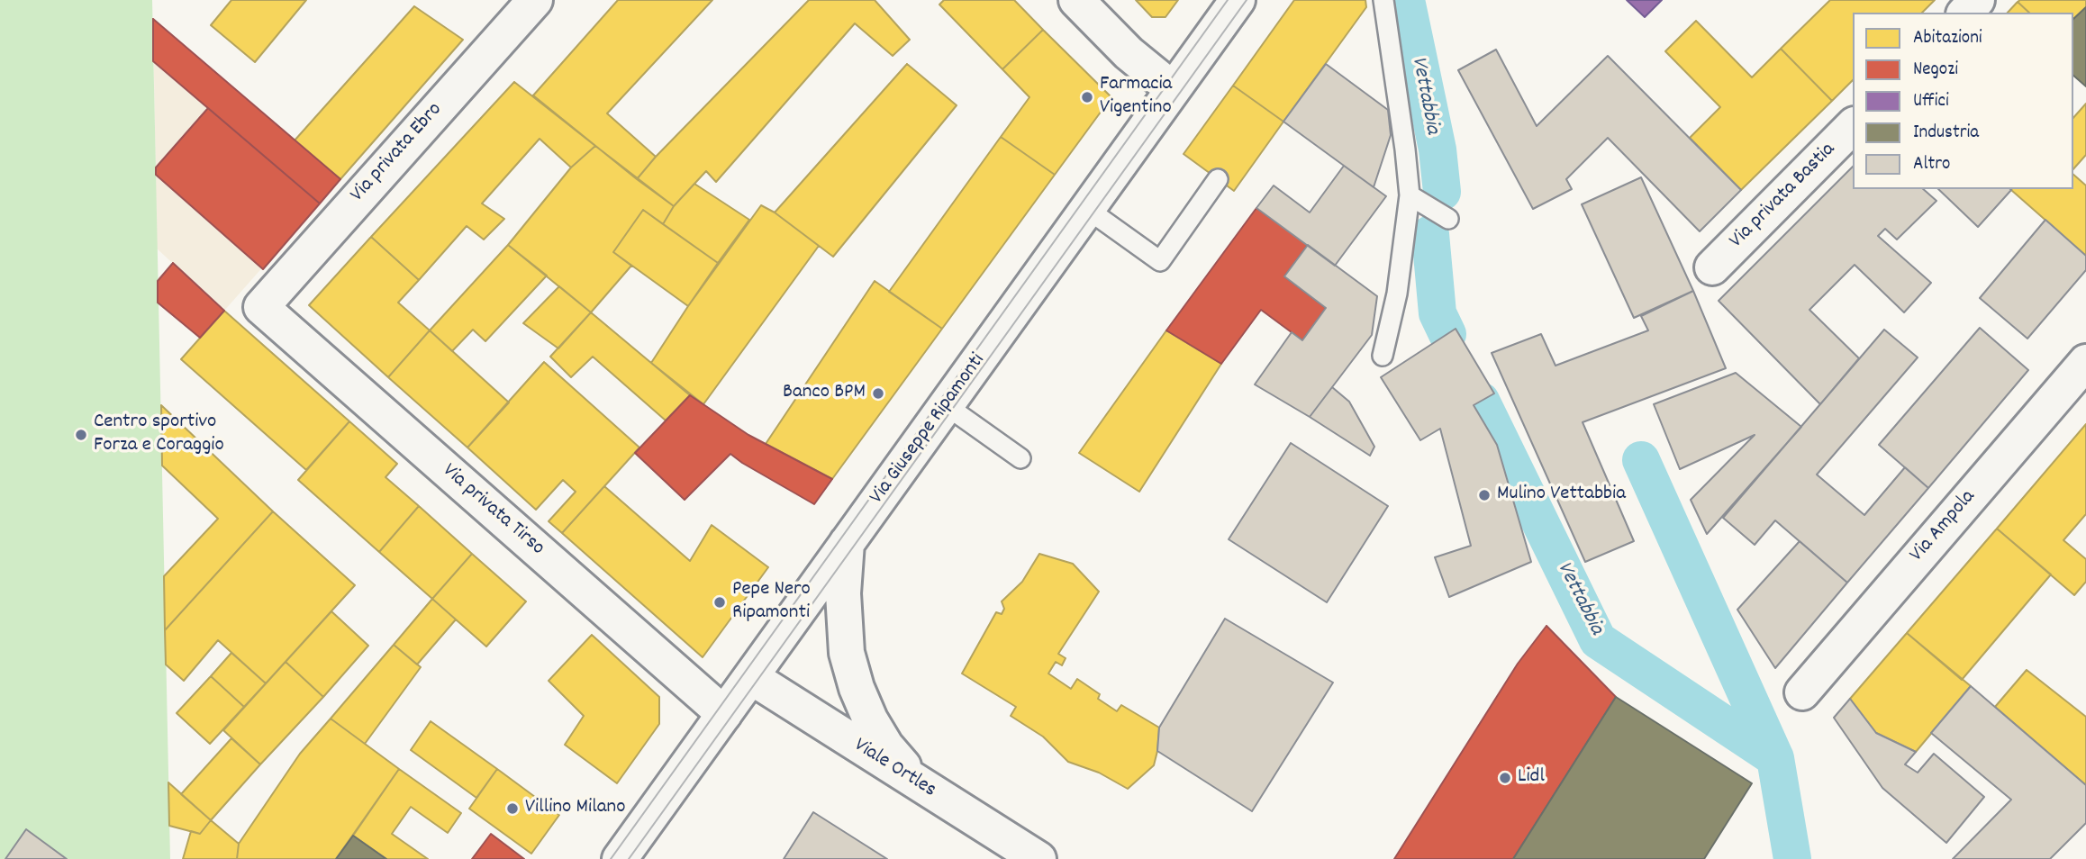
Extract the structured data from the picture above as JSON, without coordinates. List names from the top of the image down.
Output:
{
  "streets": {
    "street": [
      "Via privata Ebro",
      "Via privata Bastia",
      "Via Giuseppe Ripamonti",
      "Via privata Tirso",
      "Via Ampola",
      "Viale Ortles"
    ]
  },
  "crossings": [
    ["Via privata Ebro", "Via privata Tirso"],
    ["Via Giuseppe Ripamonti", "Via privata Tirso"],
    ["Via Giuseppe Ripamonti", "Viale Ortles"]
  ],
  "water": ["Vettabbia"],
  "places": [
    "Farmacia Vigentino",
    "Banco BPM",
    "Centro sportivo Forza e Coraggio",
    "Mulino Vettabbia",
    "Pepe Nero Ripamonti",
    "Lidl",
    "Villino Milano"
  ],
  "legend": [
    "Abitazioni",
    "Negozi",
    "Uffici",
    "Industria",
    "Altro"
  ]
}
